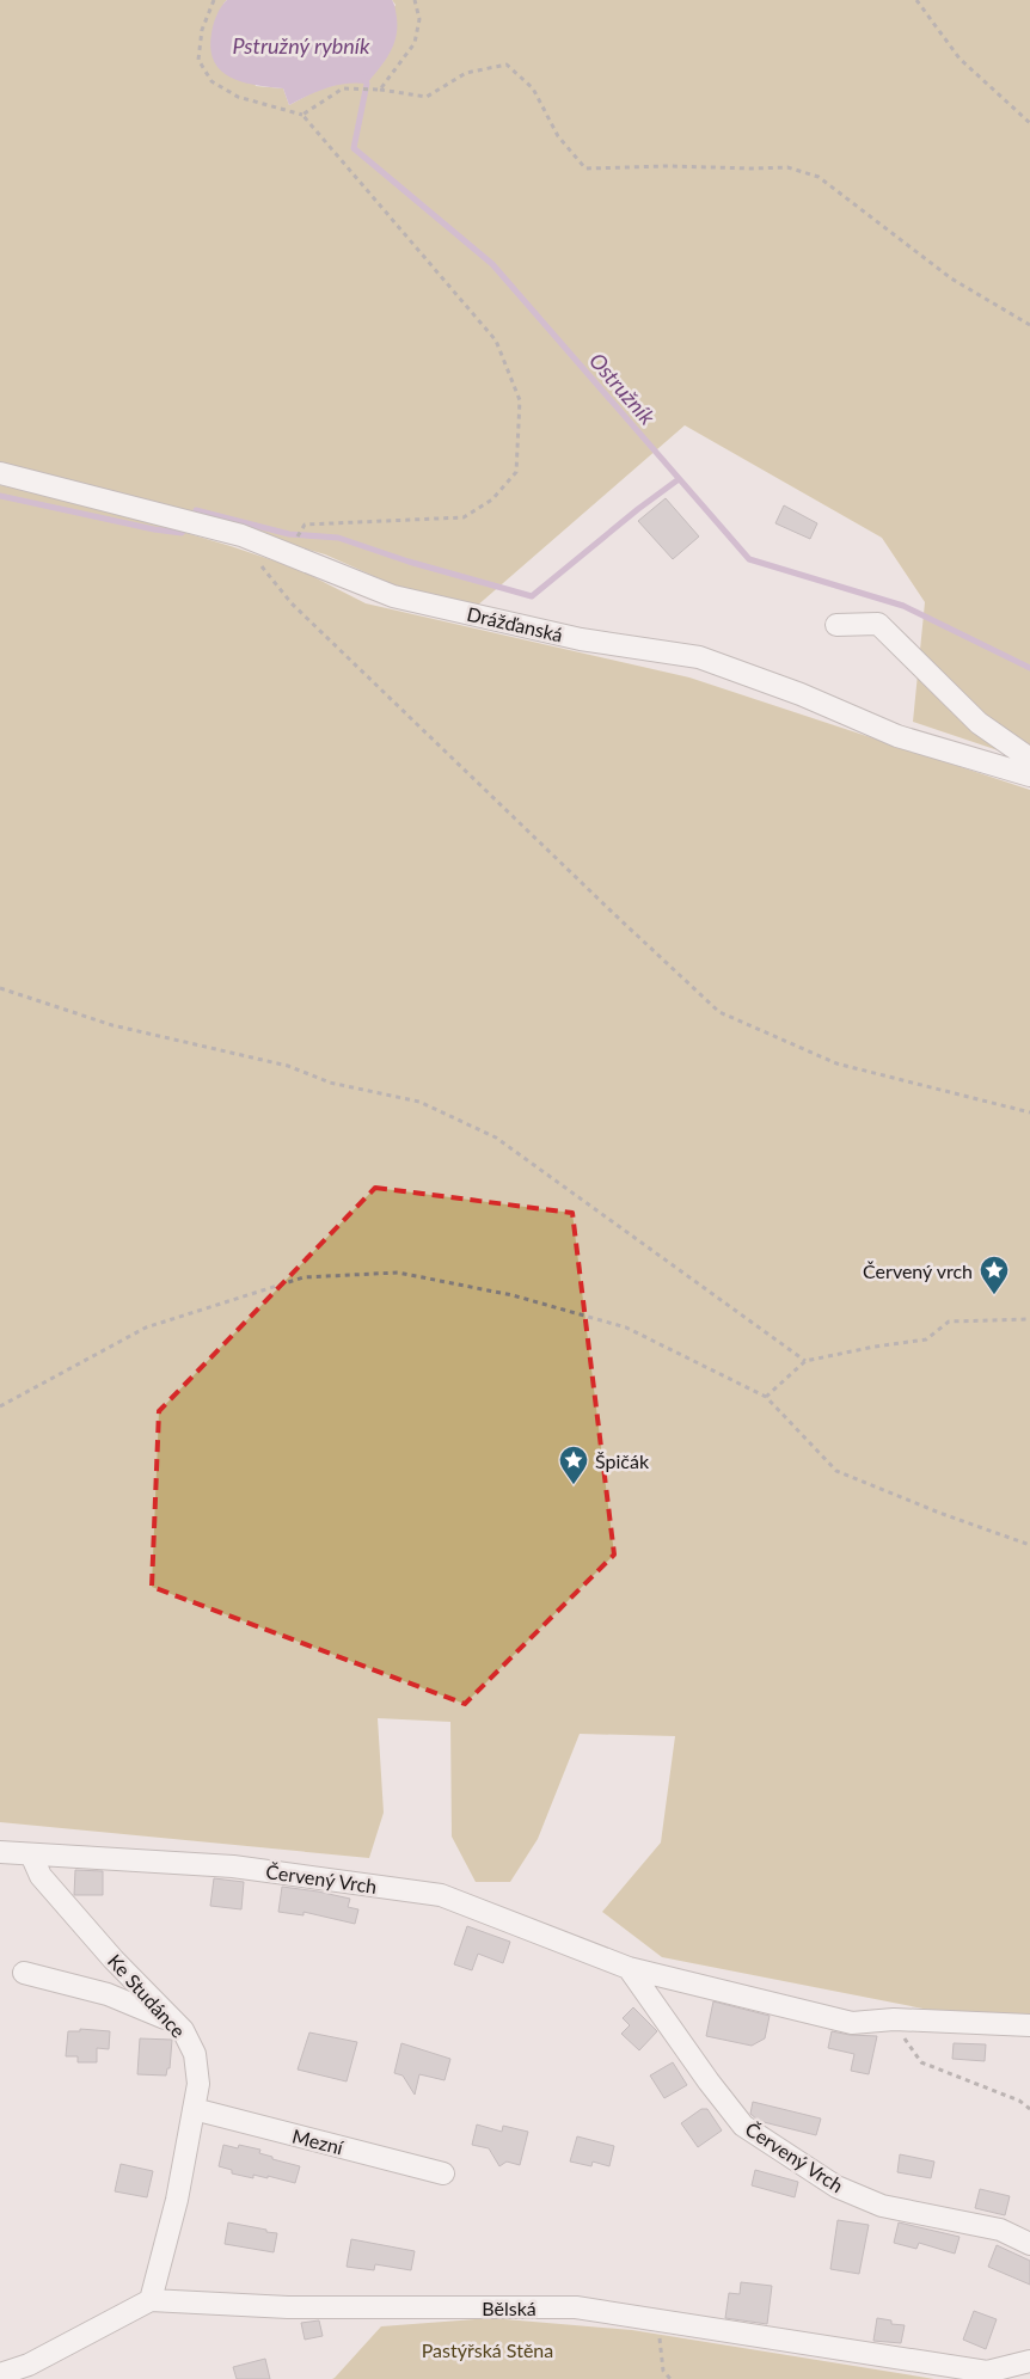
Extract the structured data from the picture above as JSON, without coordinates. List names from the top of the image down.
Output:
{
  "streets": {
    "street": [
      "Drážďanská",
      "Červený Vrch",
      "Ke Studánce",
      "Mezní",
      "Bělská"
    ]
  },
  "crossings": [
    ["Červený Vrch", "Ke Studánce"],
    ["Ke Studánce", "Mezní"],
    ["Ke Studánce", "Bělská"]
  ],
  "water": ["Pstružný rybník", "Ostružník"],
  "parks": ["Pastýřská Stěna"],
  "places": {
    "place": ["Červený vrch", "Špičák"]
  }
}
